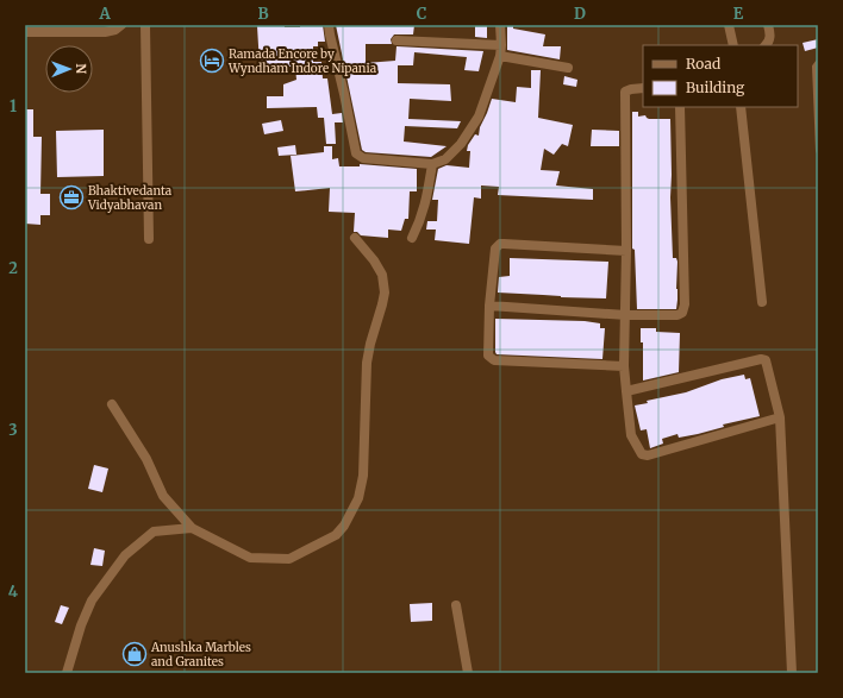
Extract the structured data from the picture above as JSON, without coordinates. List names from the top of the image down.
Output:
{
  "places": {
    "hotel": ["Ramada Encore by Wyndham Indore Nipania"],
    "office": ["Bhaktivedanta Vidyabhavan"],
    "shop": ["Anushka Marbles and Granites"]
  },
  "legend": ["Road", "Building"],
  "north": "right",
  "grid": {
    "columns": [
      "A",
      "B",
      "C",
      "D",
      "E"
    ],
    "rows": [
      "1",
      "2",
      "3",
      "4"
    ]
  }
}
